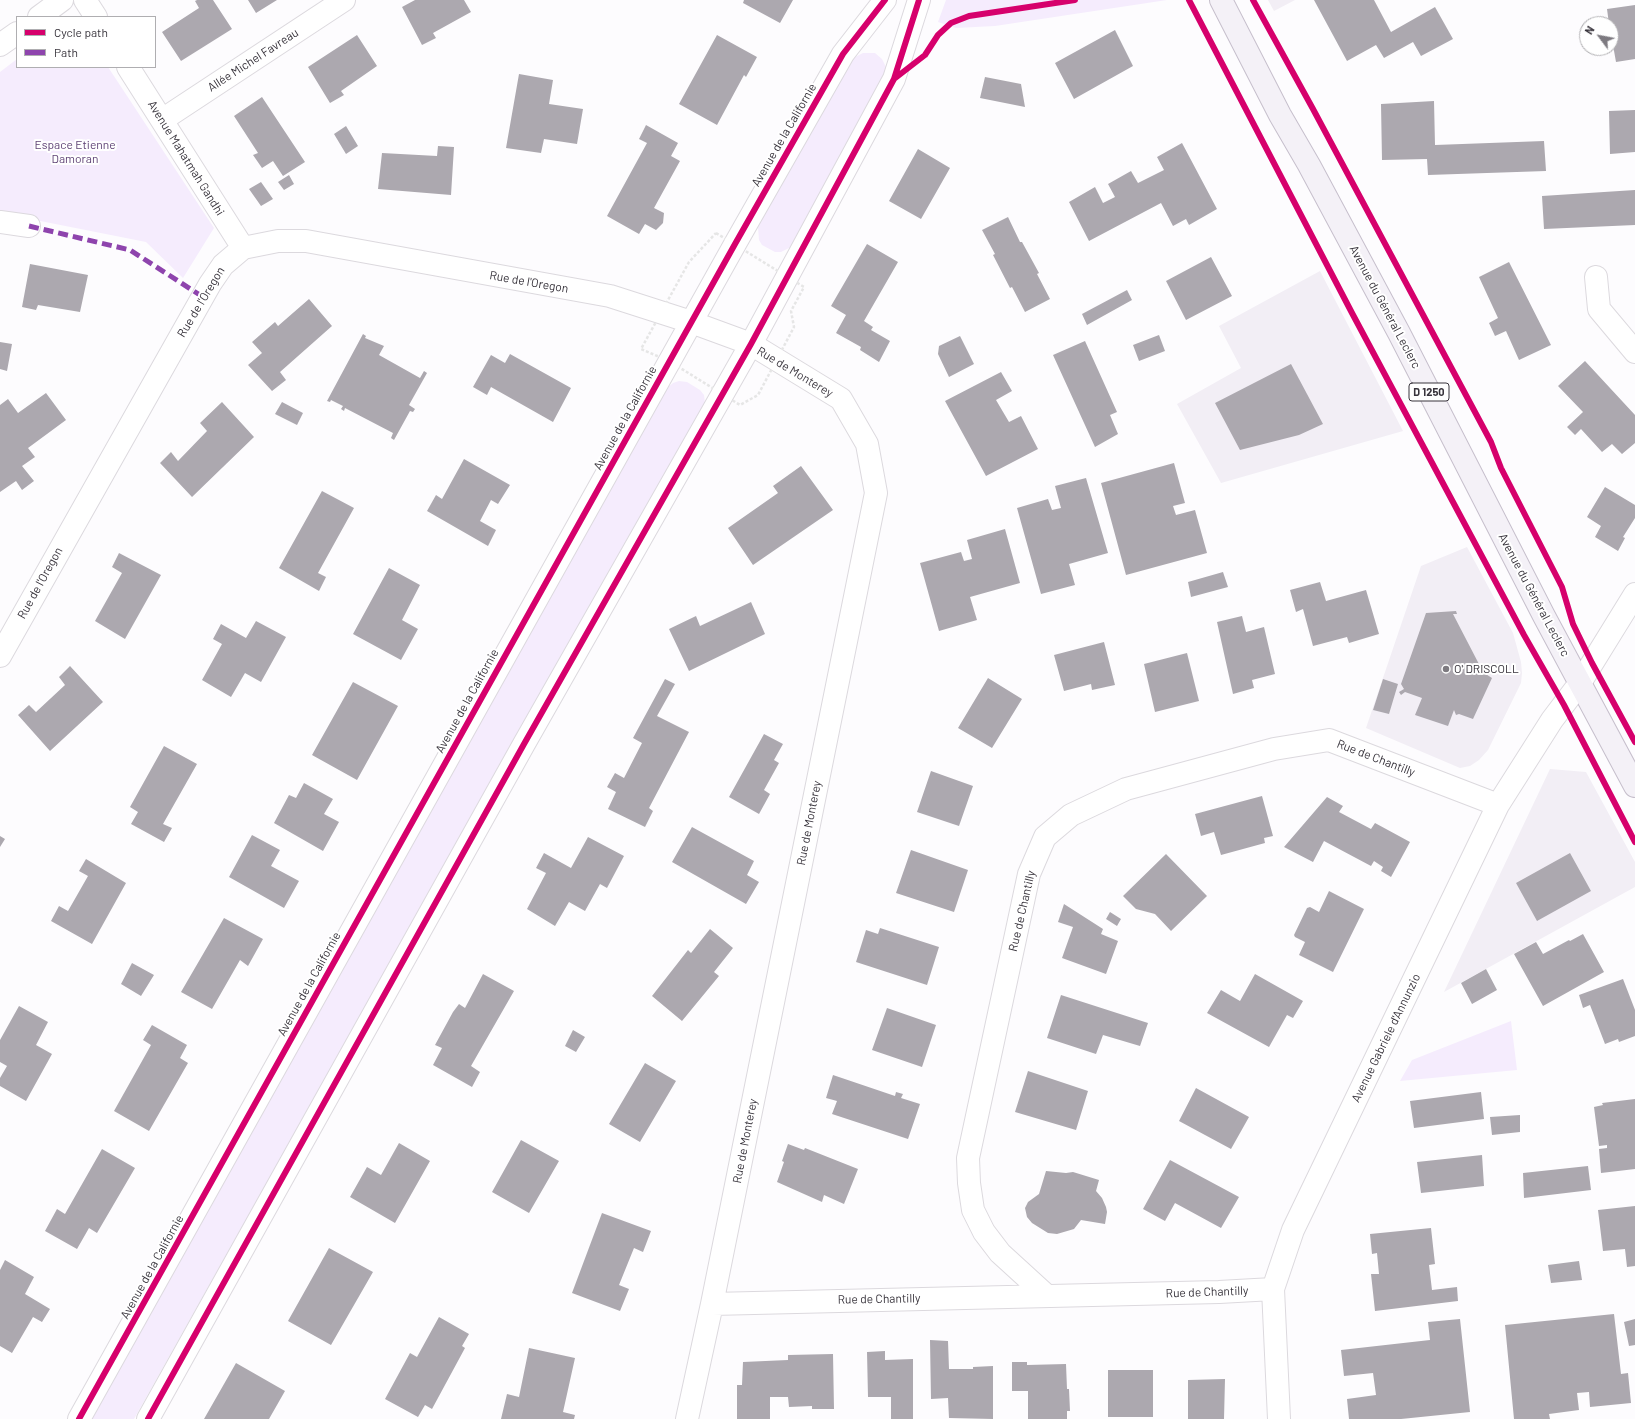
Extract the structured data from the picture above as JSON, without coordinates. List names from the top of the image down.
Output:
{
  "streets": {
    "main road": ["Avenue du Général Leclerc", "D 1250"],
    "street": [
      "Allée Michel Favreau",
      "Avenue de la Californie",
      "Avenue Mahatmah Gandhi",
      "Rue de l'Oregon",
      "Rue de Monterey",
      "Rue de Chantilly",
      "Avenue Gabriele d'Annunzio"
    ]
  },
  "crossings": [
    ["Allée Michel Favreau", "Avenue Mahatmah Gandhi"],
    ["Avenue de la Californie", "Rue de l'Oregon"],
    ["Avenue de la Californie", "Rue de Monterey"],
    ["Avenue Mahatmah Gandhi", "Rue de l'Oregon"],
    ["Rue de l'Oregon", "Rue de Monterey"],
    ["Avenue du Général Leclerc", "Avenue Gabriele d'Annunzio"],
    ["Rue de Monterey", "Rue de Chantilly"],
    ["Rue de Chantilly", "Avenue Gabriele d'Annunzio"]
  ],
  "parks": ["Espace Etienne Damoran"],
  "places": ["O' DRISCOLL"],
  "legend": ["Cycle path", "Path"],
  "north": "top left"
}
